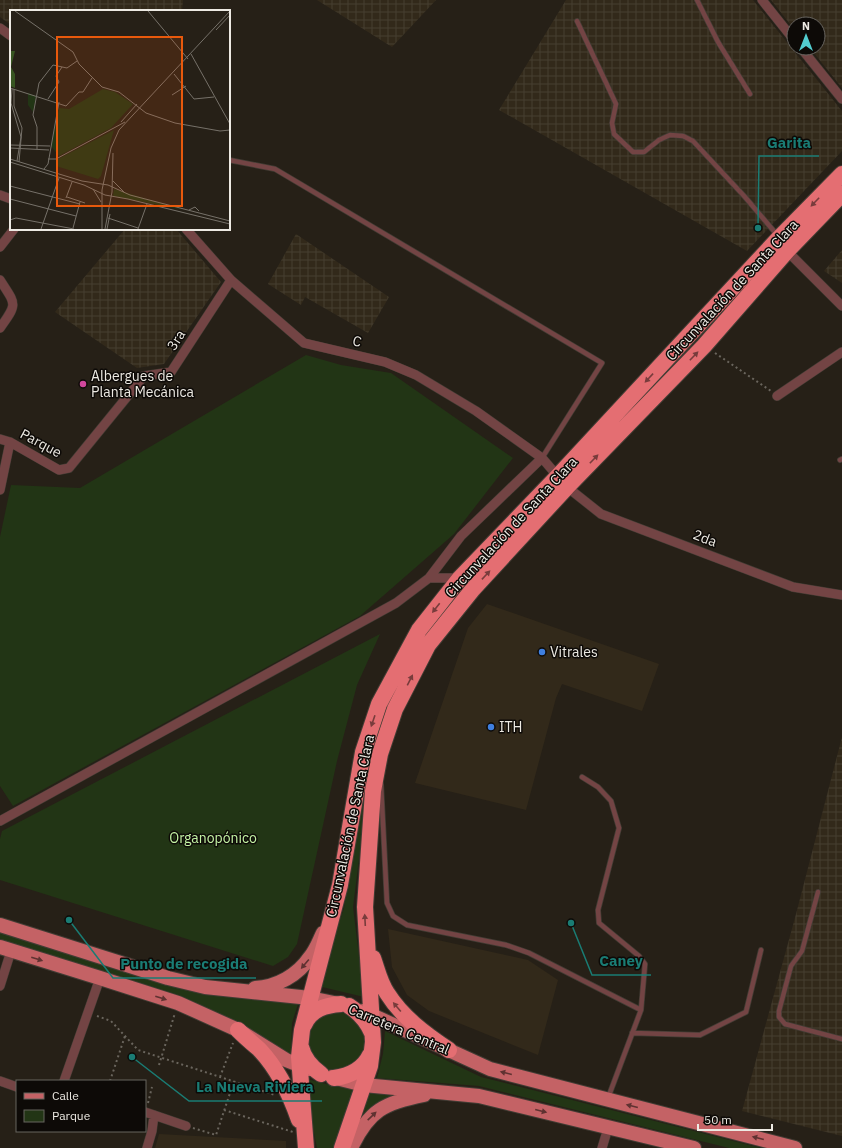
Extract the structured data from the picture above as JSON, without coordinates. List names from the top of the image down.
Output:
{
  "streets": {
    "highway": ["Circunvalación de Santa Clara"],
    "main road": ["Carretera Central"],
    "street": [
      "3ra",
      "C",
      "Parque",
      "2da"
    ]
  },
  "crossings": [
    ["Circunvalación de Santa Clara", "C"],
    ["Circunvalación de Santa Clara", "2da"],
    ["Circunvalación de Santa Clara", "Carretera Central"],
    ["3ra", "C"],
    ["3ra", "Parque"],
    ["C", "2da"]
  ],
  "parks": ["Organopónico"],
  "places": [
    "Garita",
    "Albergues de Planta Mecánica",
    "Vitrales",
    "ITH",
    "Punto de recogida",
    "Caney",
    "La Nueva Riviera"
  ],
  "legend": ["Calle", "Parque"],
  "scale_bar": "50 m",
  "north": "top"
}
